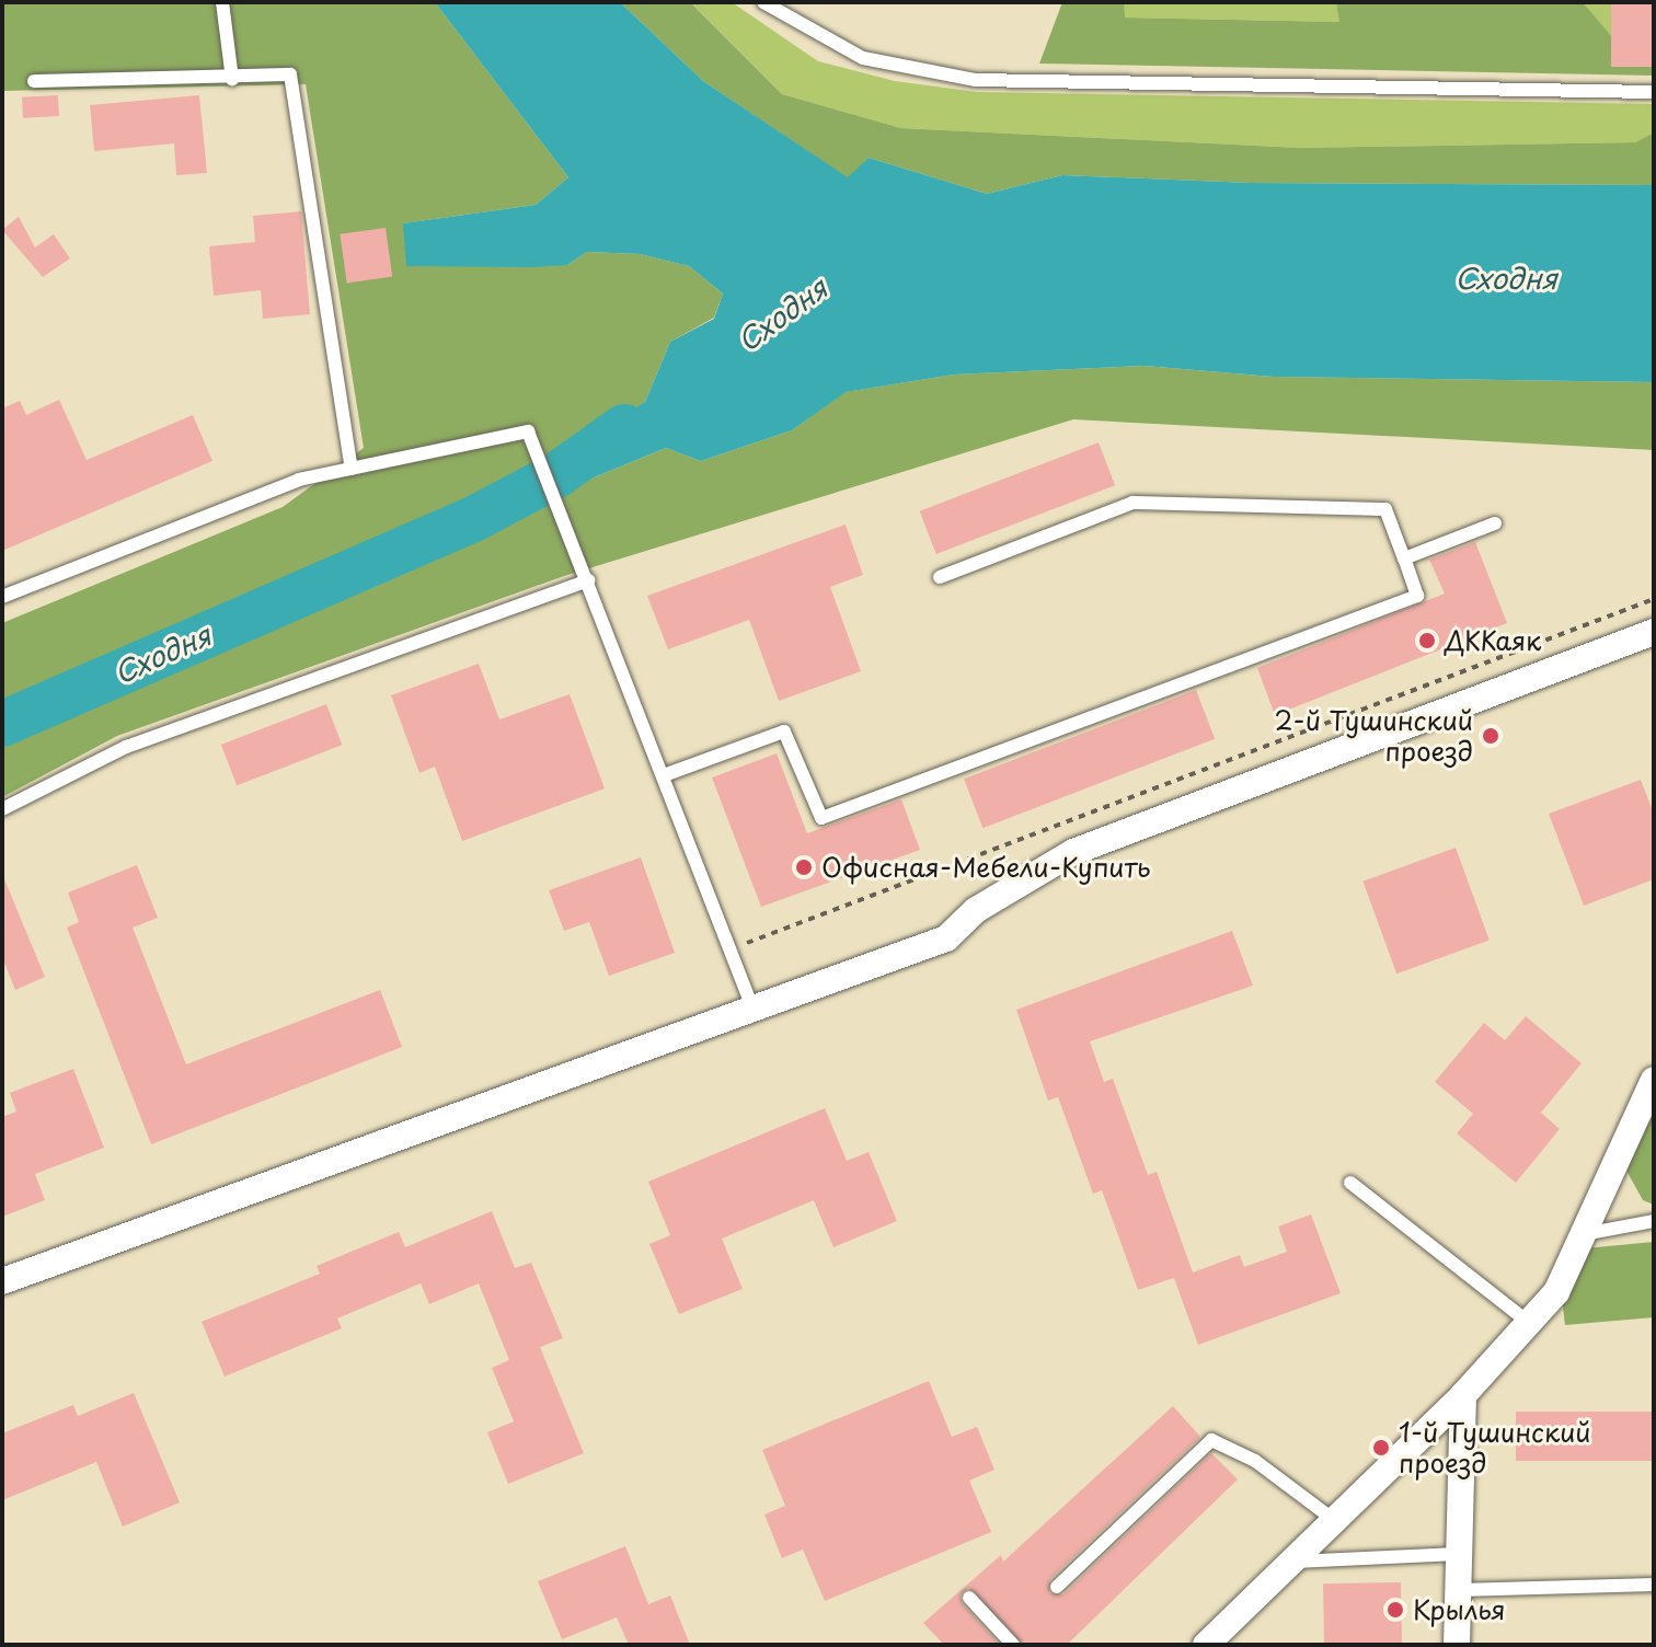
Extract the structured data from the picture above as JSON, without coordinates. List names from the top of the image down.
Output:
{
  "water": ["Сходня"],
  "places": [
    "ДККаяк",
    "2-й Тушинский проезд",
    "Офисная-Мебели-Купить",
    "1-й Тушинский проезд",
    "Крылья"
  ]
}
